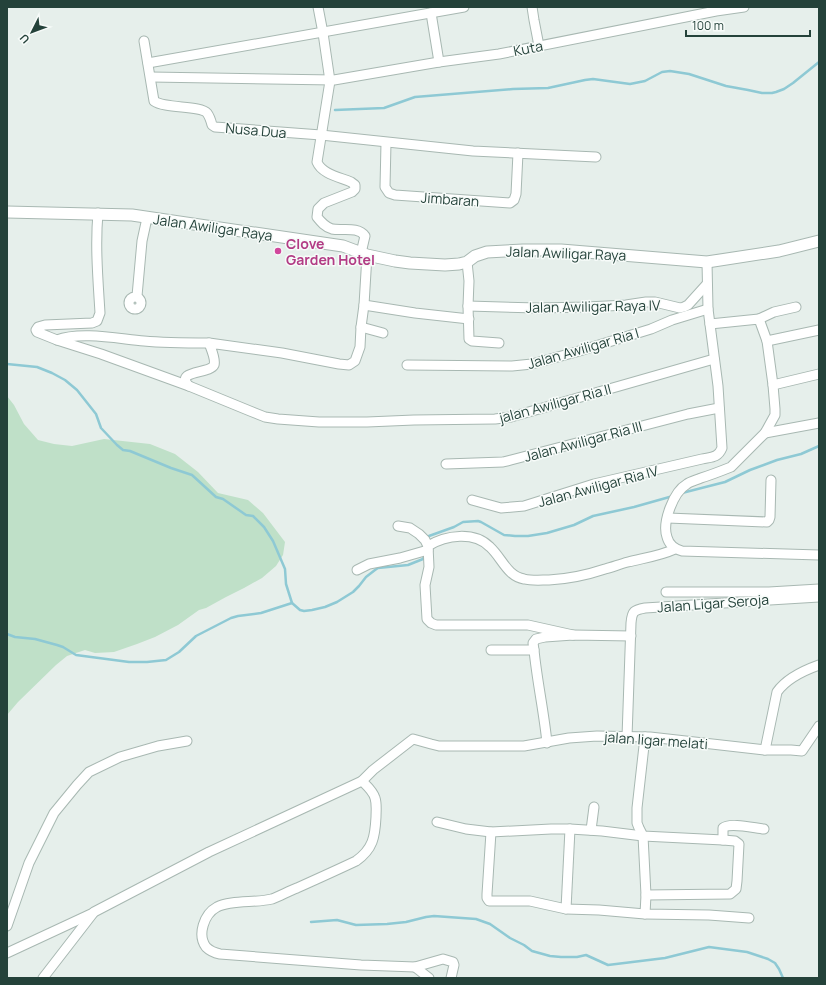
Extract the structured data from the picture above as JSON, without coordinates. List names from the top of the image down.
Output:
{
  "streets": {
    "street": [
      "Kuta",
      "Nusa Dua",
      "Jimbaran",
      "Jalan Awiligar Raya",
      "Jalan Awiligar Raya IV",
      "Jalan Awiligar Ria I",
      "jalan Awiligar Ria II",
      "Jalan Awiligar Ria III",
      "Jalan Awiligar Ria IV",
      "Jalan Ligar Seroja",
      "jalan ligar melati"
    ]
  },
  "crossings": [
    ["Jalan Awiligar Raya", "jalan Awiligar Ria II"],
    ["Jalan Awiligar Ria III", "Jalan Awiligar Ria IV"]
  ],
  "places": ["Clove Garden Hotel"],
  "scale_bar": "100 m",
  "north": "bottom left"
}
